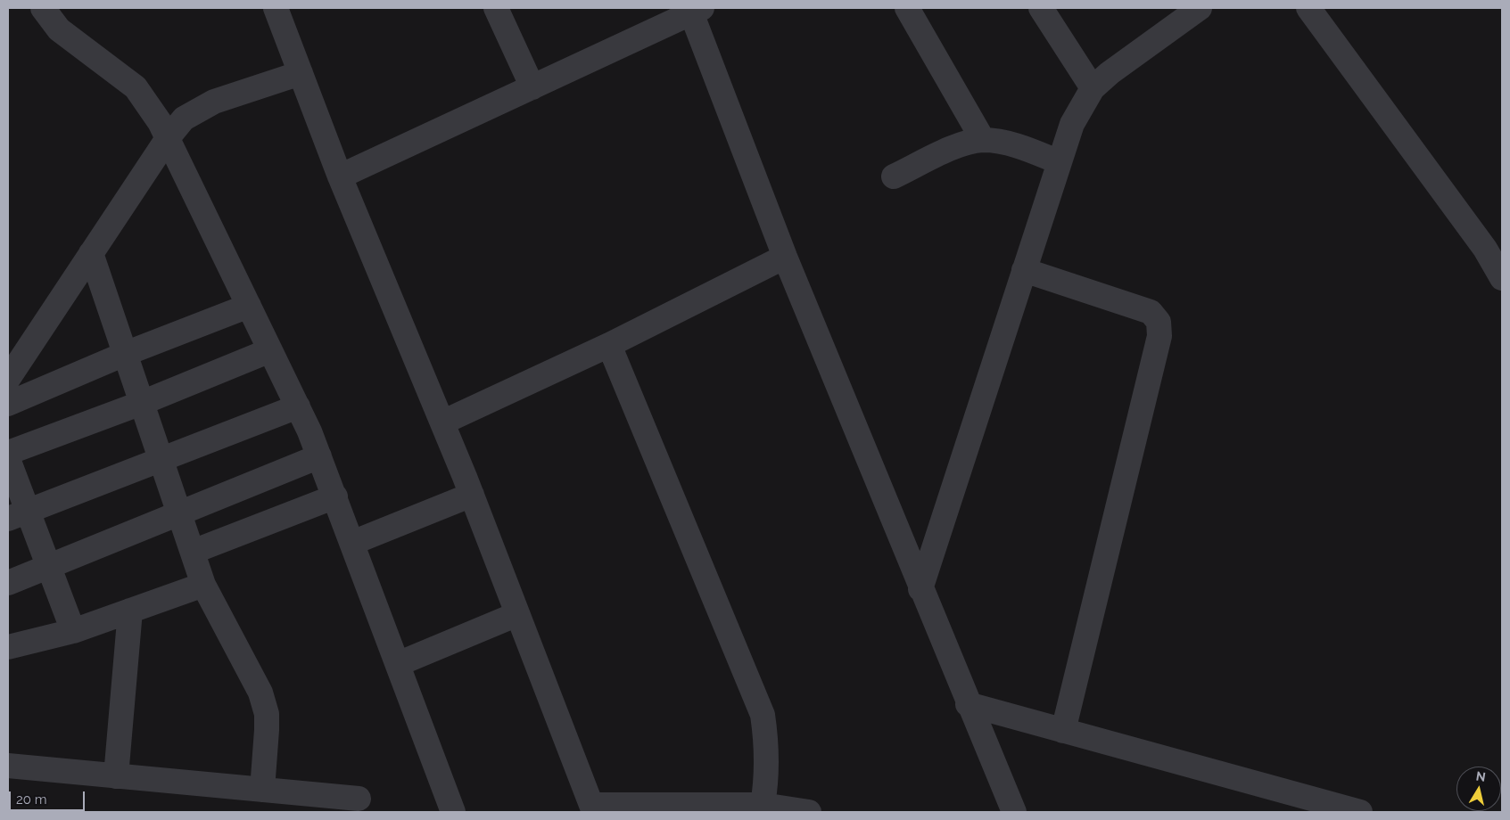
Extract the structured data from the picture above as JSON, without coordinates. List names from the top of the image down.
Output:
{
  "scale_bar": "20 m",
  "north": "top"
}
